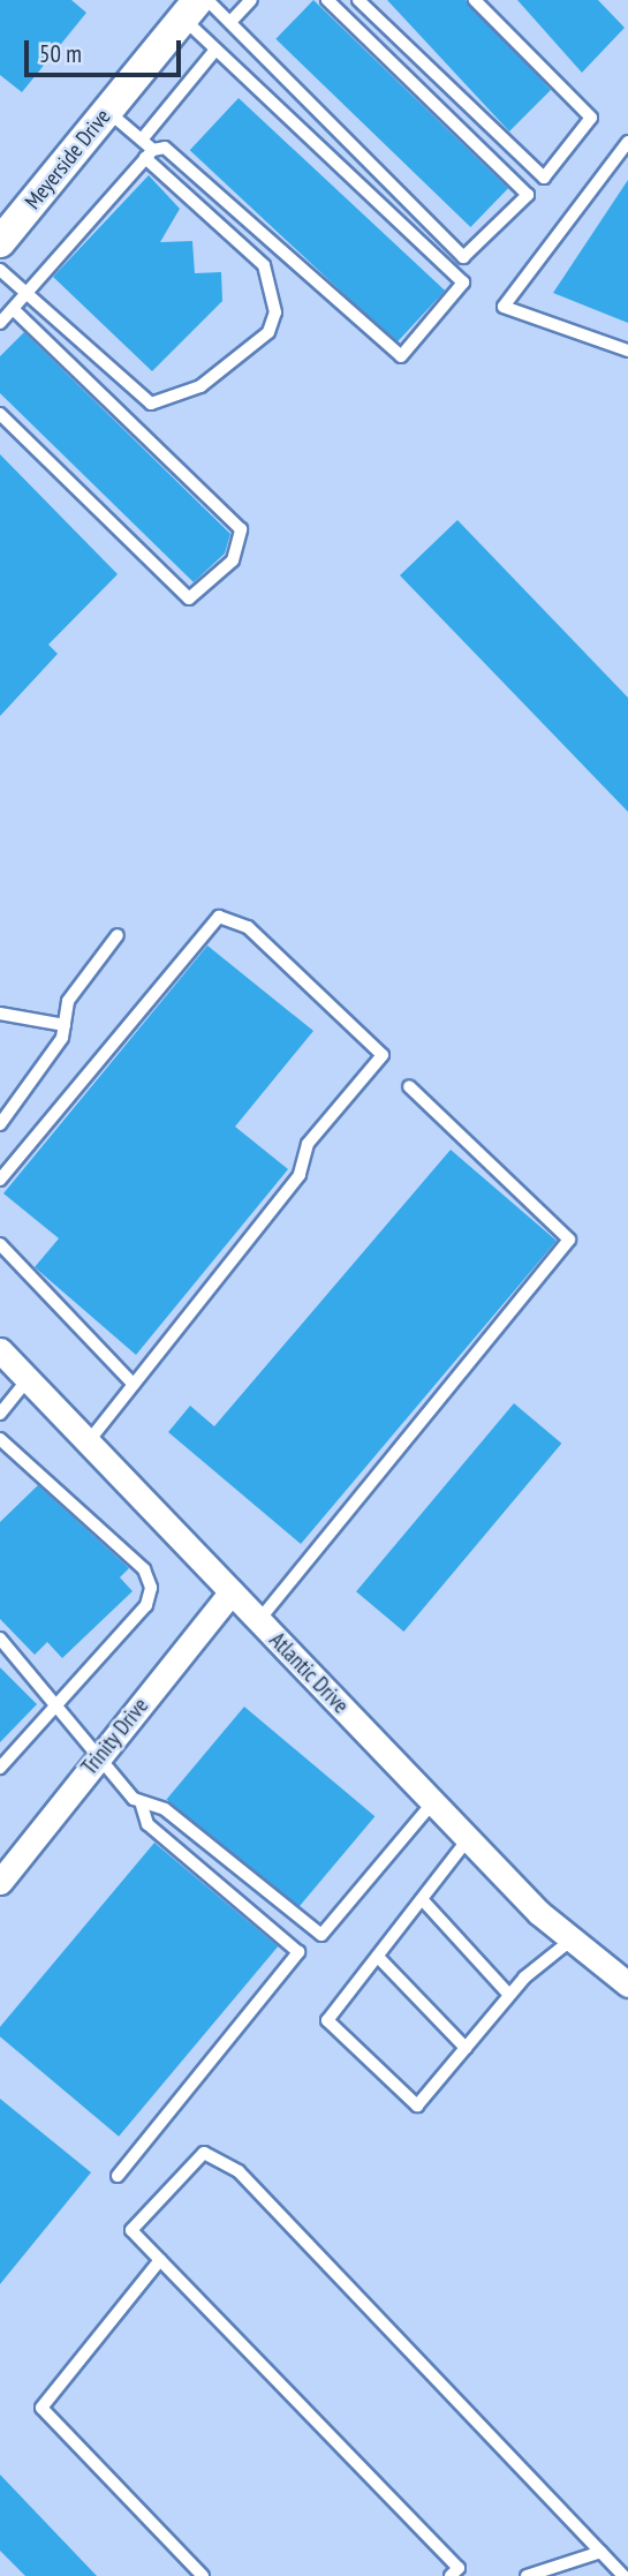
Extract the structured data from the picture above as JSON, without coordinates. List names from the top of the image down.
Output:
{
  "streets": {
    "street": ["Meyerside Drive", "Atlantic Drive", "Trinity Drive"]
  },
  "crossings": [
    ["Atlantic Drive", "Trinity Drive"]
  ],
  "scale_bar": "50 m"
}
